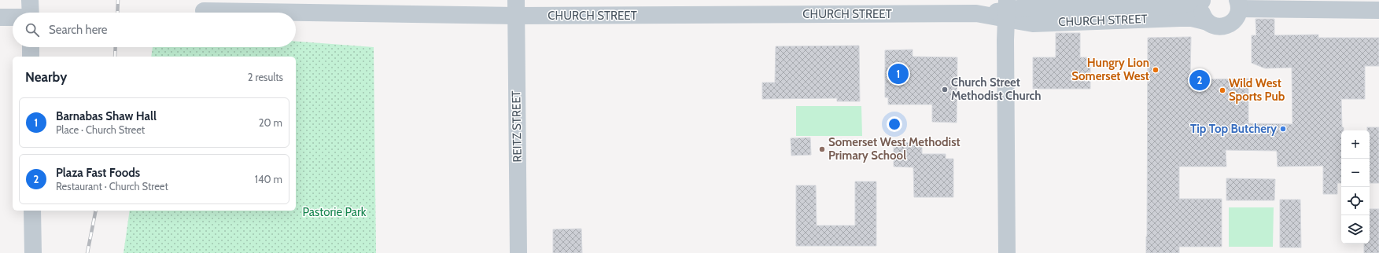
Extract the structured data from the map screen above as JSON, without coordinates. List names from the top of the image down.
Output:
{
  "streets": {
    "street": ["CHURCH STREET", "REITZ STREET"]
  },
  "crossings": [
    ["CHURCH STREET", "REITZ STREET"]
  ],
  "parks": ["Pastorie Park"],
  "places": [
    "Hungry Lion Somerset West",
    "Church Street Methodist Church",
    "Wild West Sports Pub",
    "Tip Top Butchery",
    "Somerset West Methodist Primary School"
  ],
  "page": {
    "search": "Search here",
    "heading": ["Nearby", "2 results"],
    "pins": ["1", "2"],
    "list": [
      {
        "mark": "1",
        "name": "Barnabas Shaw Hall",
        "note": "Place · Church Street",
        "value": "20 m"
      },
      {
        "mark": "2",
        "name": "Plaza Fast Foods",
        "note": "Restaurant · Church Street",
        "value": "140 m"
      }
    ],
    "map_buttons": ["+", "−"]
  }
}
